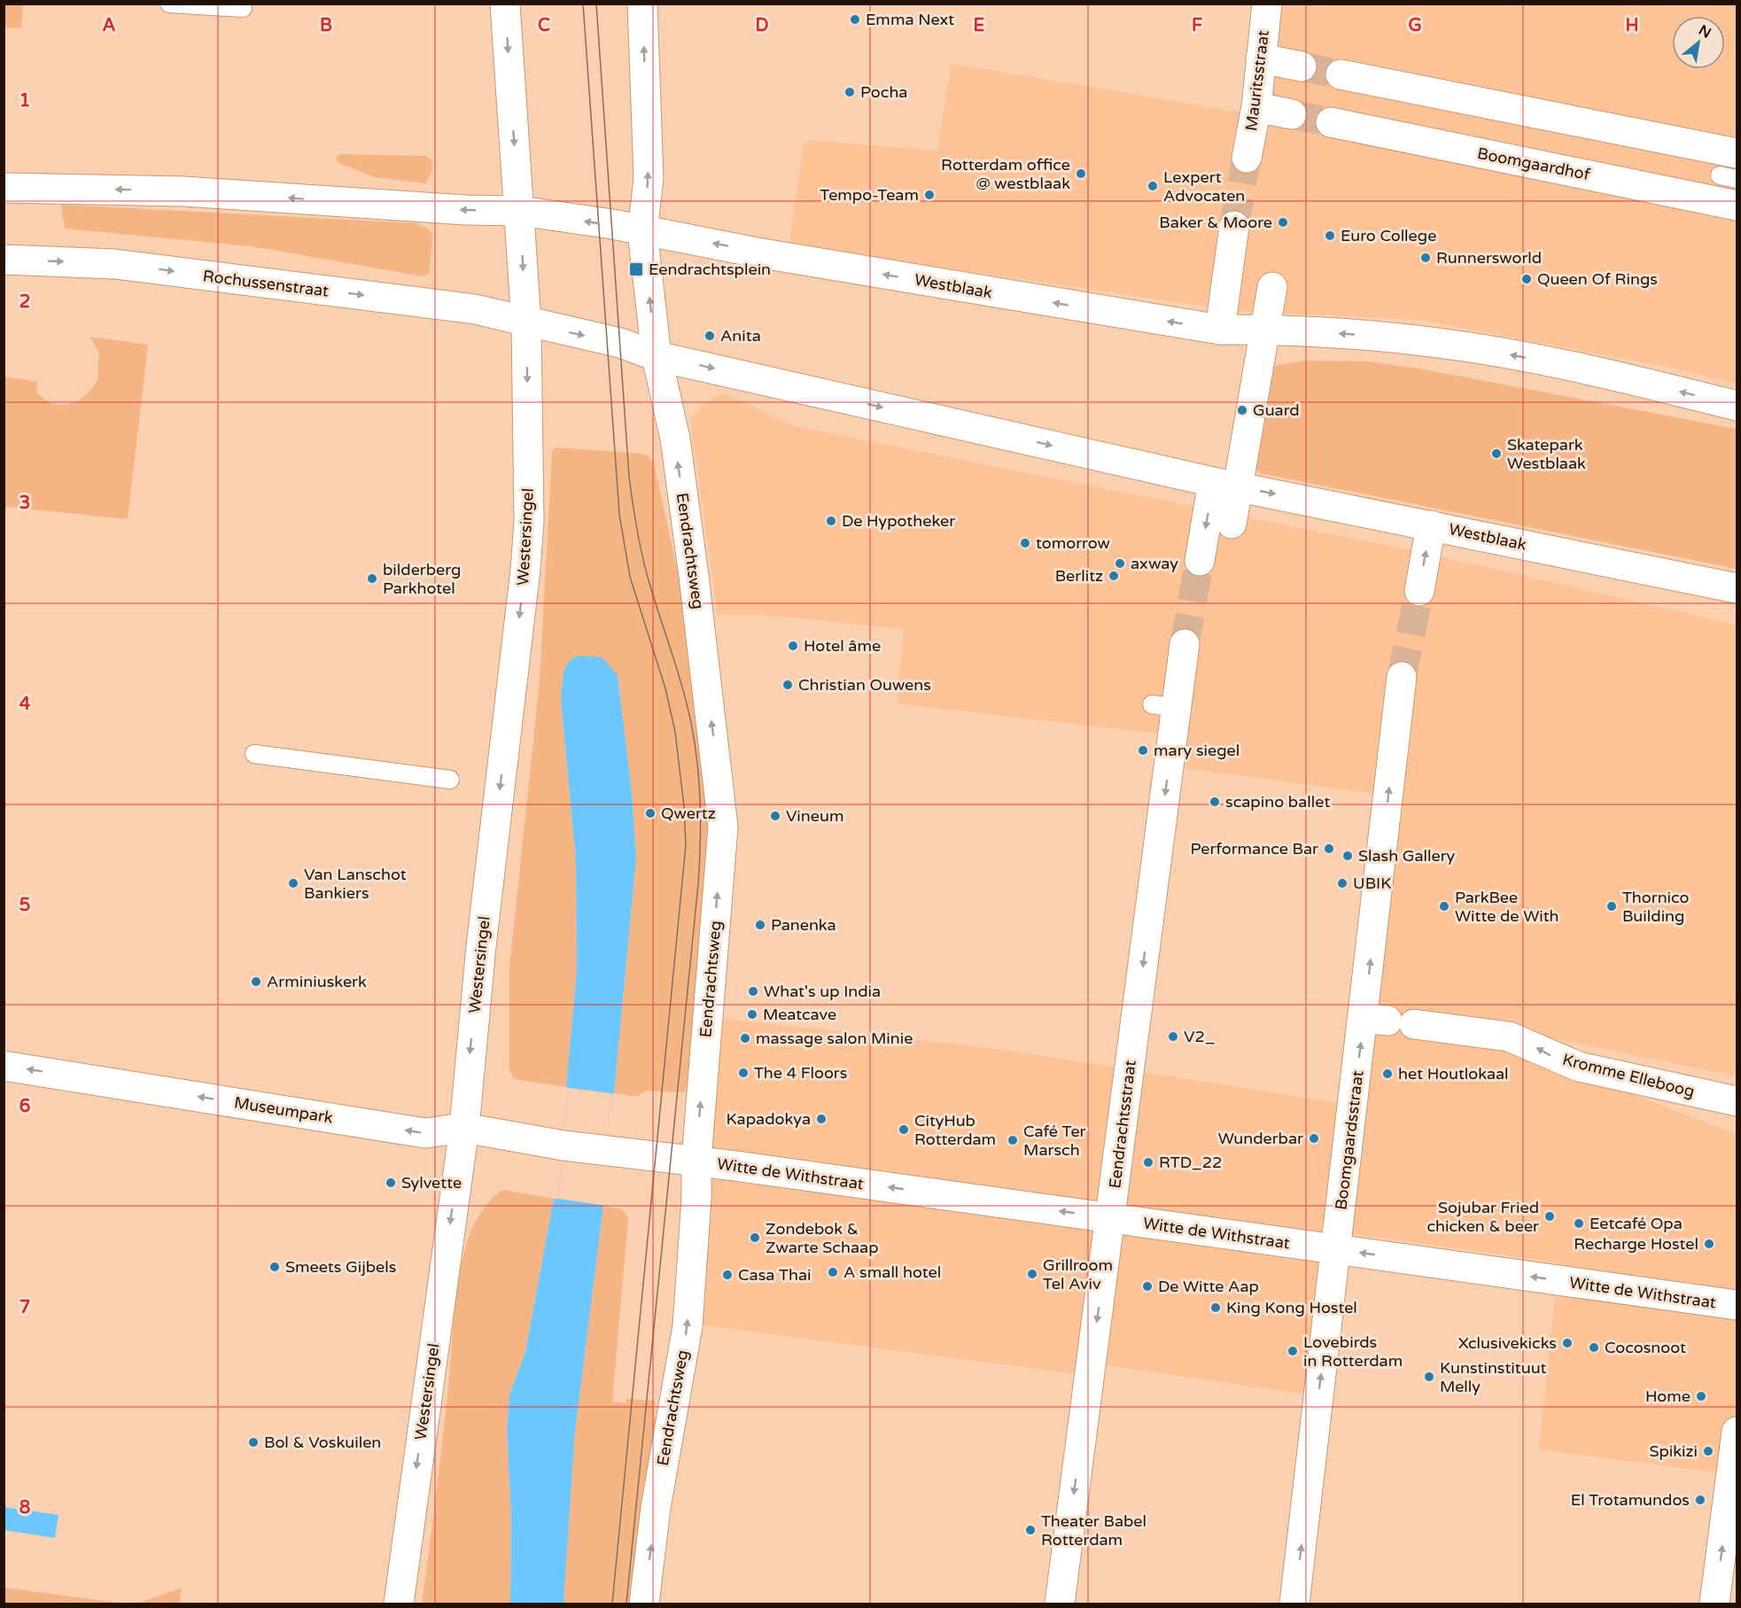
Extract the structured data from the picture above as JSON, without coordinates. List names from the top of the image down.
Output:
{
  "streets": {
    "street": [
      "Mauritsstraat",
      "Boomgaardhof",
      "Rochussenstraat",
      "Westblaak",
      "Westersingel",
      "Eendrachtsweg",
      "Kromme Elleboog",
      "Museumpark",
      "Eendrachtsstraat",
      "Boomgaardsstraat",
      "Witte de Withstraat"
    ]
  },
  "crossings": [
    ["Rochussenstraat", "Westersingel"],
    ["Westblaak", "Eendrachtsweg"],
    ["Westersingel", "Museumpark"],
    ["Eendrachtsweg", "Museumpark"],
    ["Eendrachtsweg", "Witte de Withstraat"],
    ["Kromme Elleboog", "Boomgaardsstraat"],
    ["Museumpark", "Witte de Withstraat"],
    ["Eendrachtsstraat", "Witte de Withstraat"],
    ["Boomgaardsstraat", "Witte de Withstraat"]
  ],
  "one_way": [
    "Westersingel",
    "Eendrachtsweg",
    "Kromme Elleboog",
    "Museumpark",
    "Eendrachtsstraat",
    "Boomgaardsstraat",
    "Witte de Withstraat"
  ],
  "places": {
    "other": [
      "Emma Next",
      "Pocha",
      "Rotterdam office @ westblaak",
      "Lexpert Advocaten",
      "Tempo-Team",
      "Baker & Moore",
      "Euro College",
      "Runnersworld",
      "Queen Of Rings",
      "Anita",
      "Guard",
      "Skatepark Westblaak",
      "De Hypotheker",
      "tomorrow",
      "axway",
      "Berlitz",
      "bilderberg Parkhotel",
      "Hotel âme",
      "Christian Ouwens",
      "mary siegel",
      "scapino ballet",
      "Qwertz",
      "Vineum",
      "Performance Bar",
      "Slash Gallery",
      "Van Lanschot Bankiers",
      "UBIK",
      "ParkBee Witte de With",
      "Thornico Building",
      "Panenka",
      "Arminiuskerk",
      "What's up India",
      "Meatcave",
      "V2_",
      "massage salon Minie",
      "The 4 Floors",
      "het Houtlokaal",
      "Kapadokya",
      "CityHub Rotterdam",
      "Wunderbar",
      "Café Ter Marsch",
      "RTD_22",
      "Sylvette",
      "Sojubar Fried chicken & beer",
      "Eetcafé Opa",
      "Zondebok & Zwarte Schaap",
      "Recharge Hostel",
      "Smeets Gijbels",
      "A small hotel",
      "Grillroom Tel Aviv",
      "Casa Thai",
      "De Witte Aap",
      "King Kong Hostel",
      "Xclusivekicks",
      "Cocosnoot",
      "Lovebirds in Rotterdam",
      "Kunstinstituut Melly",
      "Home",
      "Bol & Voskuilen",
      "Spikizi",
      "El Trotamundos",
      "Theater Babel Rotterdam"
    ],
    "transit": ["Eendrachtsplein"]
  },
  "north": "top right",
  "grid": {
    "columns": [
      "A",
      "B",
      "C",
      "D",
      "E",
      "F",
      "G",
      "H"
    ],
    "rows": [
      "1",
      "2",
      "3",
      "4",
      "5",
      "6",
      "7",
      "8"
    ]
  }
}
